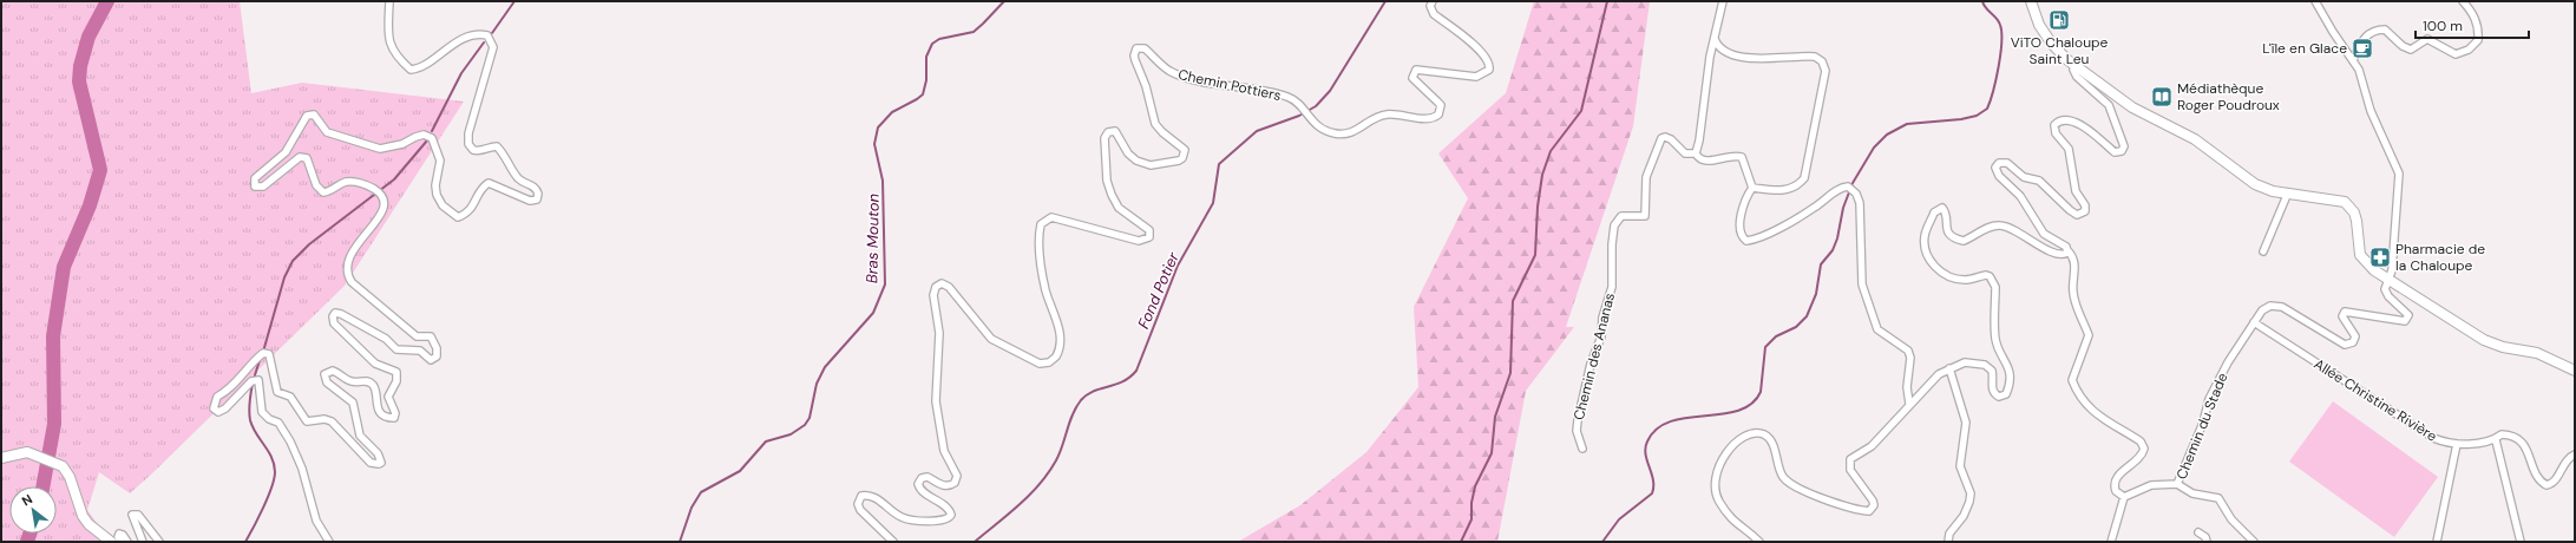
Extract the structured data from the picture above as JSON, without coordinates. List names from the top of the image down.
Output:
{
  "streets": {
    "street": [
      "Chemin Pottiers",
      "Chemin des Ananas",
      "Allée Christine Rivière",
      "Chemin du Stade"
    ]
  },
  "crossings": [
    ["Allée Christine Rivière", "Chemin du Stade"]
  ],
  "water": ["Bras Mouton", "Fond Potier"],
  "places": {
    "fuel station": ["ViTO Chaloupe Saint Leu"],
    "cafe": ["L'île en Glace"],
    "library": ["Médiathèque Roger Poudroux"],
    "pharmacy": ["Pharmacie de la Chaloupe"]
  },
  "scale_bar": "100 m",
  "north": "top left"
}
